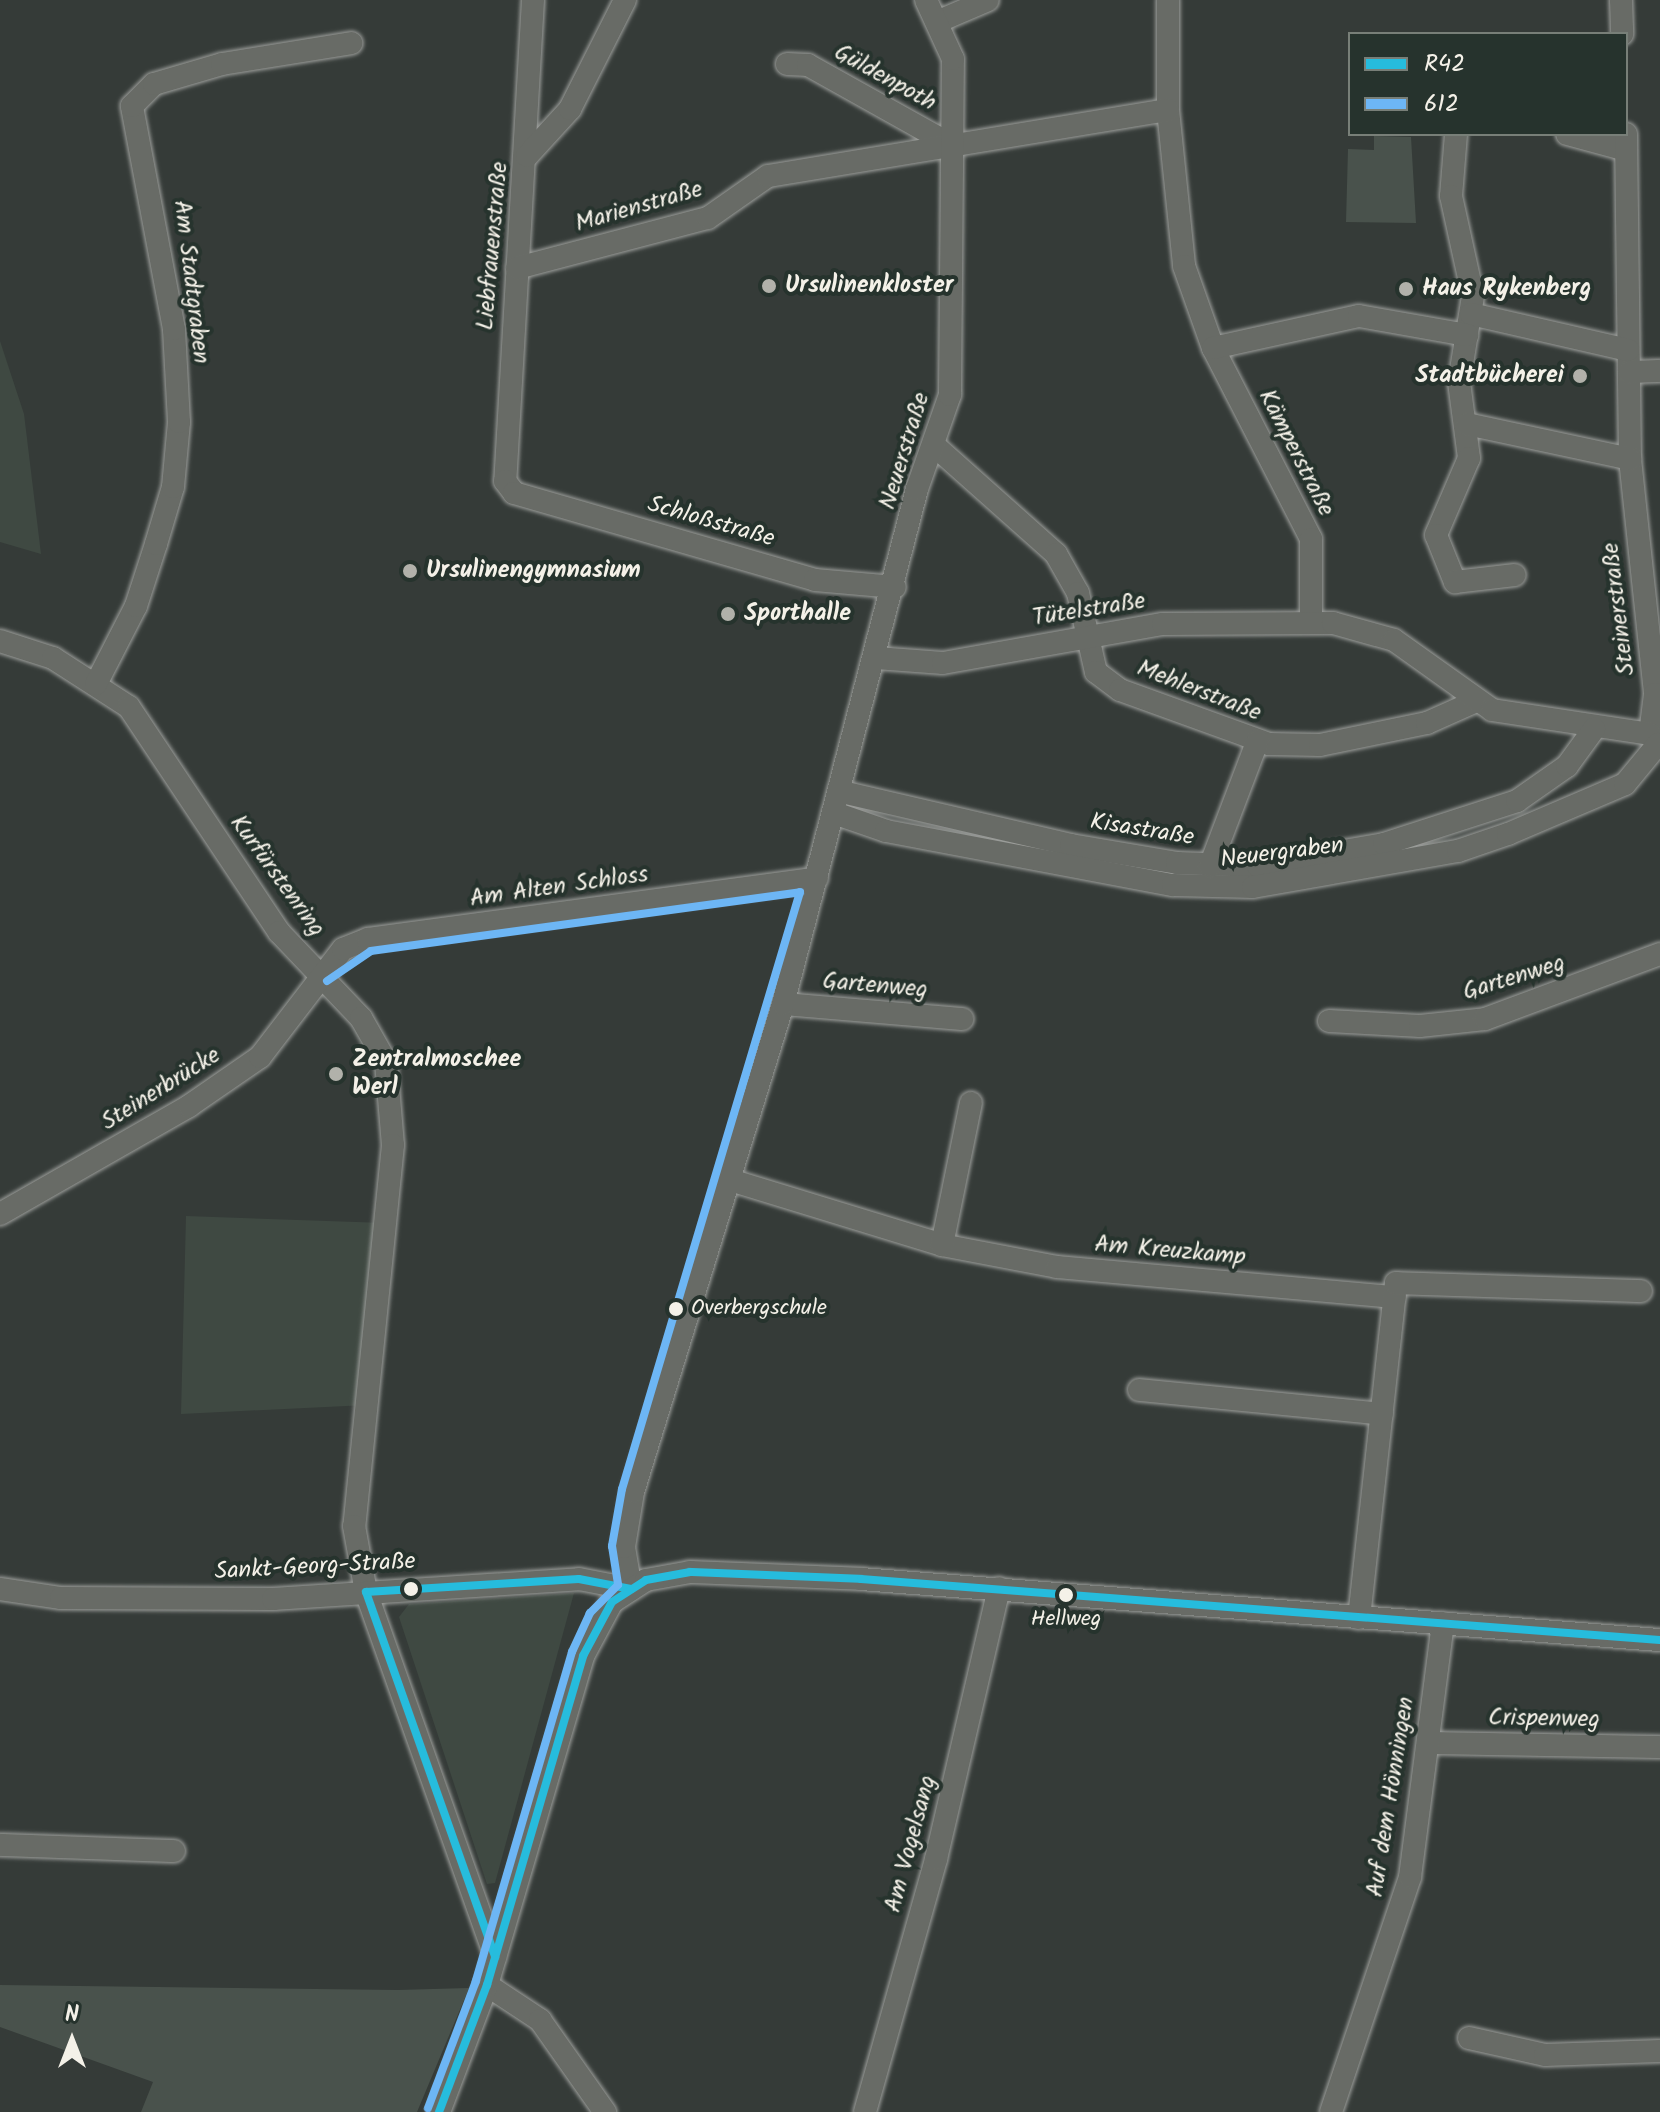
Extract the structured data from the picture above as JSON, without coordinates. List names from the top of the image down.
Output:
{
  "streets": {
    "street": [
      "Güldenpoth",
      "Marienstraße",
      "Liebfrauenstraße",
      "Am Stadtgraben",
      "Neuerstraße",
      "Kämperstraße",
      "Schloßstraße",
      "Steinerstraße",
      "Tütelstraße",
      "Mehlerstraße",
      "Kisastraße",
      "Neuergraben",
      "Kurfürstenring",
      "Am Alten Schloss",
      "Gartenweg",
      "Steinerbrücke",
      "Am Kreuzkamp",
      "Sankt-Georg-Straße",
      "Crispenweg",
      "Auf dem Hönningen",
      "Am Vogelsang"
    ]
  },
  "crossings": [
    ["Güldenpoth", "Marienstraße"],
    ["Güldenpoth", "Neuerstraße"],
    ["Marienstraße", "Liebfrauenstraße"],
    ["Marienstraße", "Neuerstraße"],
    ["Liebfrauenstraße", "Schloßstraße"],
    ["Am Stadtgraben", "Kurfürstenring"],
    ["Neuerstraße", "Schloßstraße"],
    ["Neuerstraße", "Tütelstraße"],
    ["Neuerstraße", "Mehlerstraße"],
    ["Neuerstraße", "Kisastraße"],
    ["Neuerstraße", "Neuergraben"],
    ["Neuerstraße", "Am Alten Schloss"],
    ["Neuerstraße", "Gartenweg"],
    ["Neuerstraße", "Am Kreuzkamp"],
    ["Neuerstraße", "Sankt-Georg-Straße"],
    ["Kämperstraße", "Tütelstraße"],
    ["Steinerstraße", "Neuergraben"],
    ["Tütelstraße", "Mehlerstraße"],
    ["Kisastraße", "Neuergraben"],
    ["Kurfürstenring", "Am Alten Schloss"],
    ["Kurfürstenring", "Steinerbrücke"],
    ["Kurfürstenring", "Sankt-Georg-Straße"],
    ["Am Alten Schloss", "Steinerbrücke"],
    ["Crispenweg", "Auf dem Hönningen"]
  ],
  "places": [
    "Ursulinenkloster",
    "Haus Rykenberg",
    "Stadtbücherei",
    "Ursulinengymnasium",
    "Sporthalle",
    "Zentralmoschee Werl",
    "Overbergschule",
    "Hellweg"
  ],
  "lines": ["transit line 612", "transit line R42"],
  "legend": ["R42", "612"],
  "north": "top"
}
